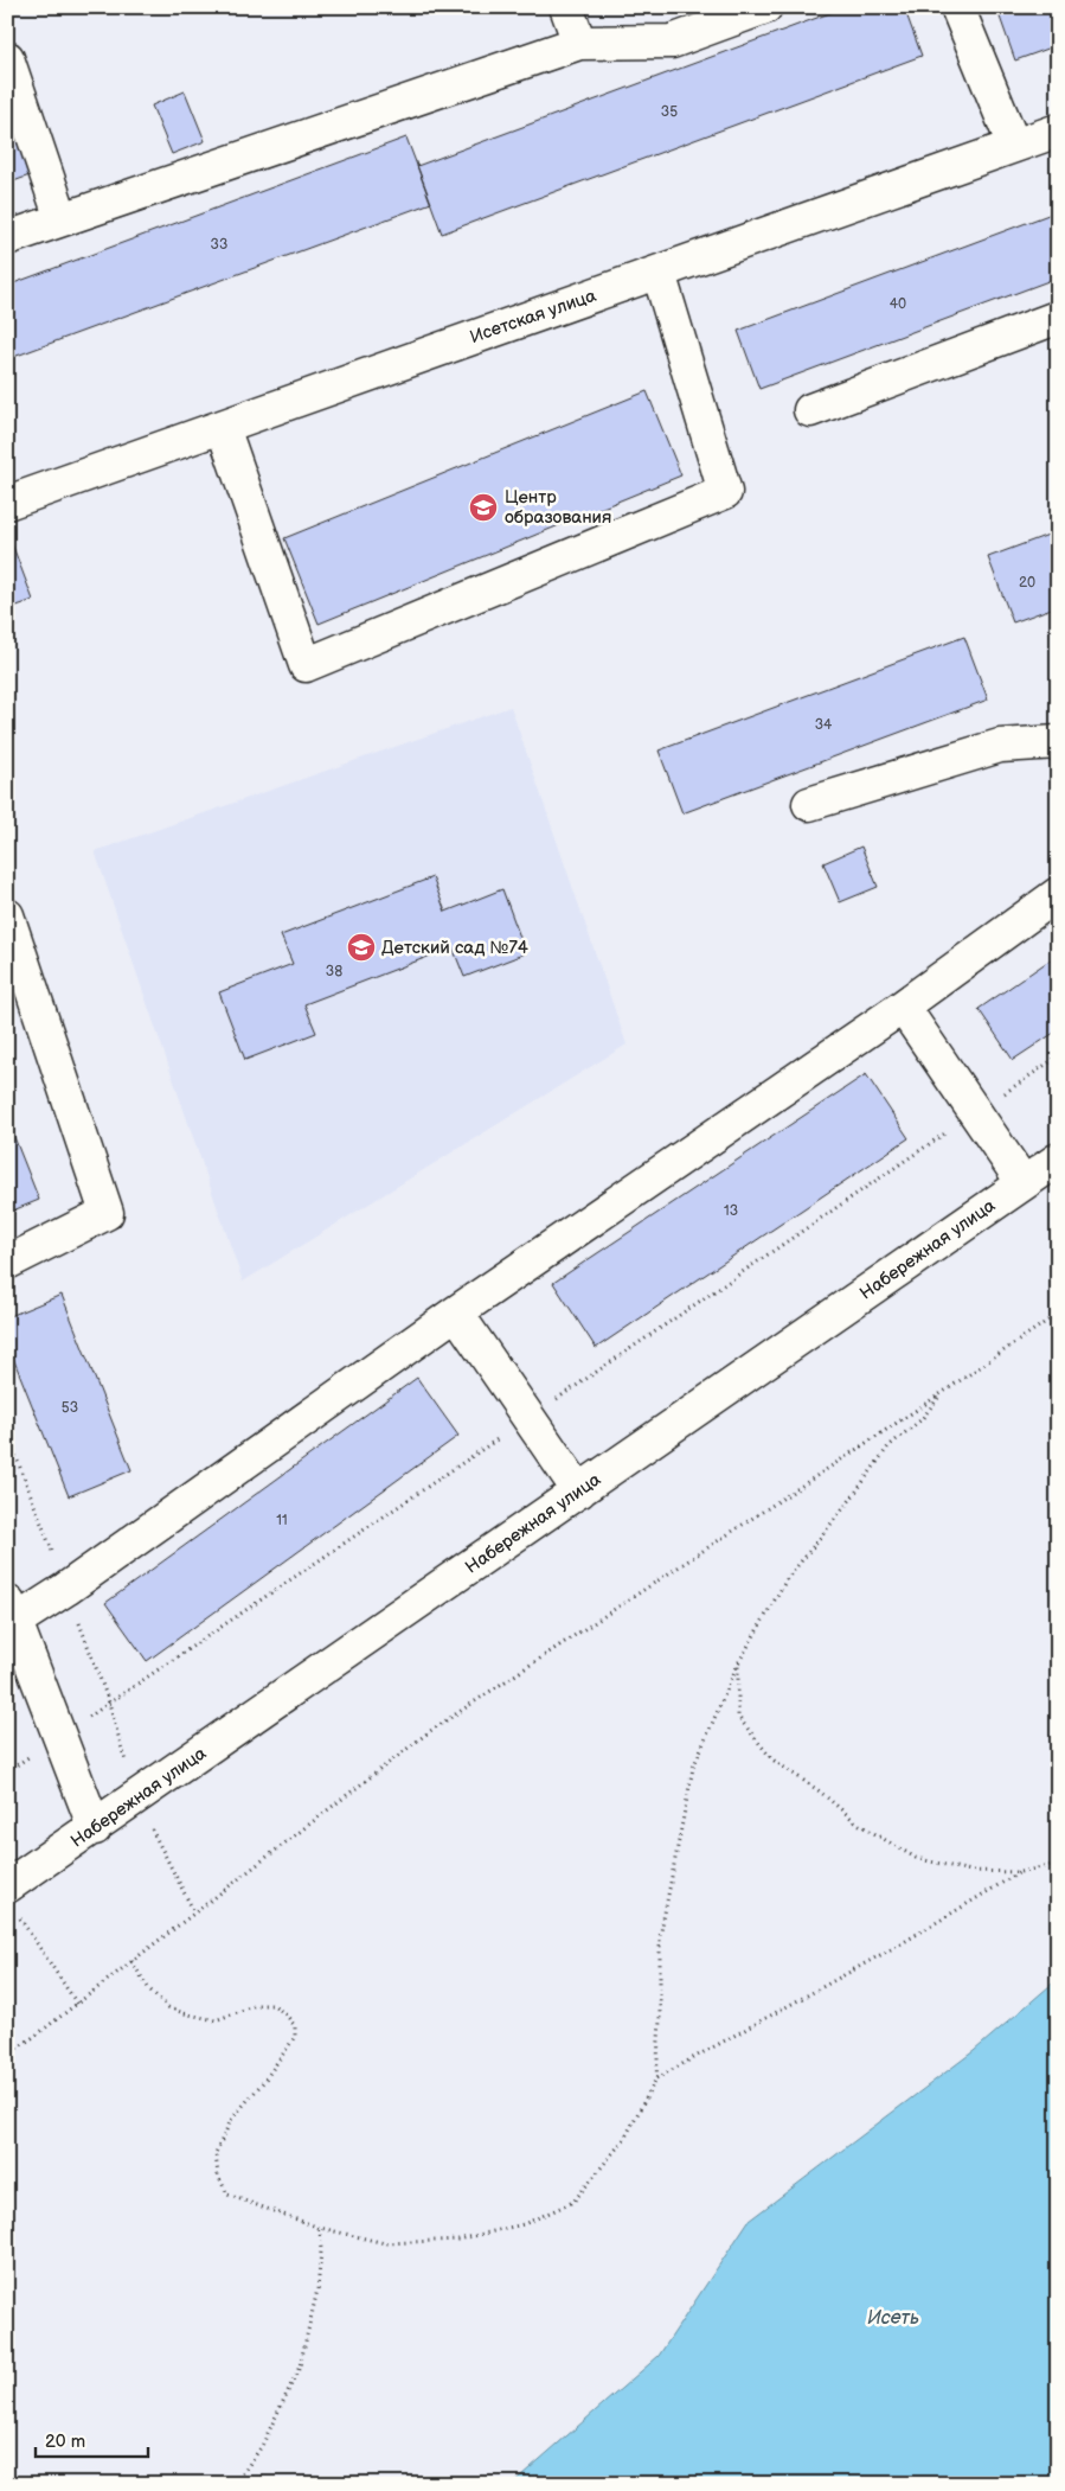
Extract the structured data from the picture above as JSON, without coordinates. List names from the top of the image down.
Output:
{
  "streets": {
    "street": ["Исетская улица", "Набережная улица"]
  },
  "water": ["Исеть"],
  "places": {
    "school or university": ["Центр образования", "Детский сад №74"]
  },
  "house_numbers": [
    "35",
    "33",
    "40",
    "20",
    "34",
    "38",
    "13",
    "53",
    "11"
  ],
  "scale_bar": "20 m"
}
